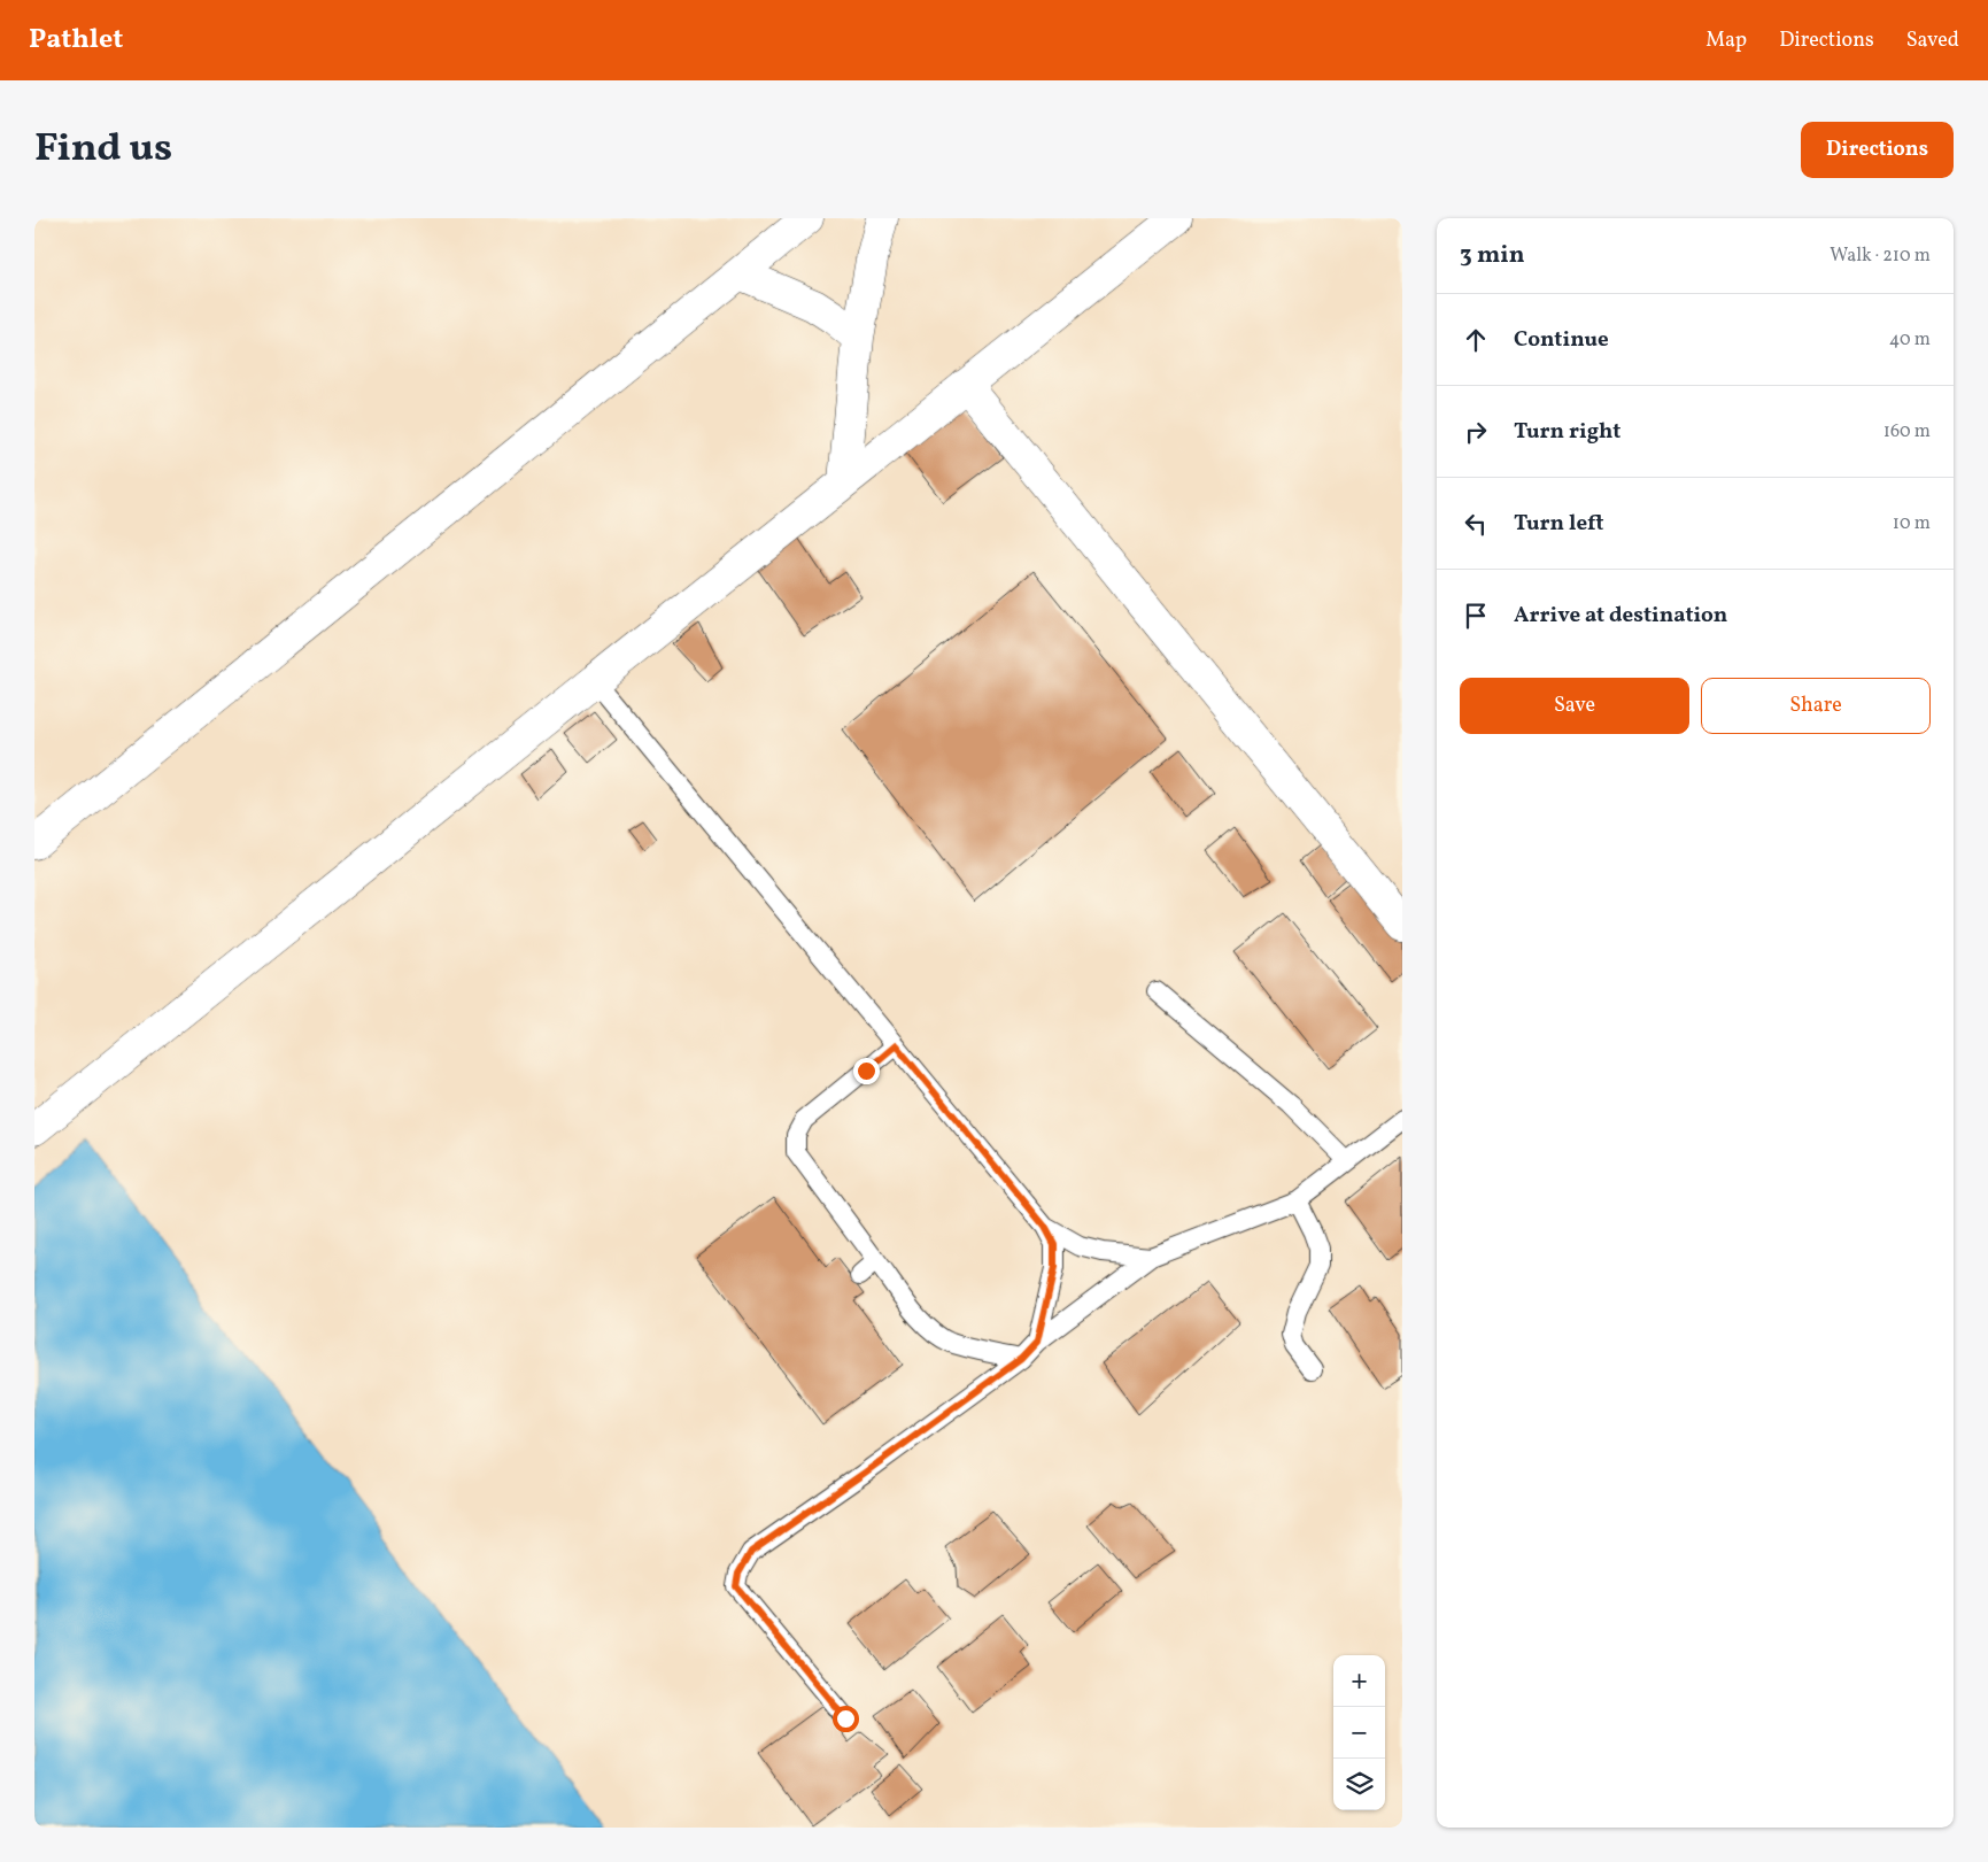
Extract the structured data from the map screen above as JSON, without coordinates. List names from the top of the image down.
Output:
{
  "page": {
    "header": "Pathlet",
    "nav": ["Map", "Directions", "Saved"],
    "title": "Find us",
    "buttons": [
      "Directions",
      ["Save", "Share"]
    ],
    "heading": ["3 min", "Walk · 210 m"],
    "list": [
      ["Continue", "40 m"],
      ["Turn right", "160 m"],
      ["Turn left", "10 m"],
      "Arrive at destination"
    ],
    "map_buttons": ["+", "−"]
  }
}
